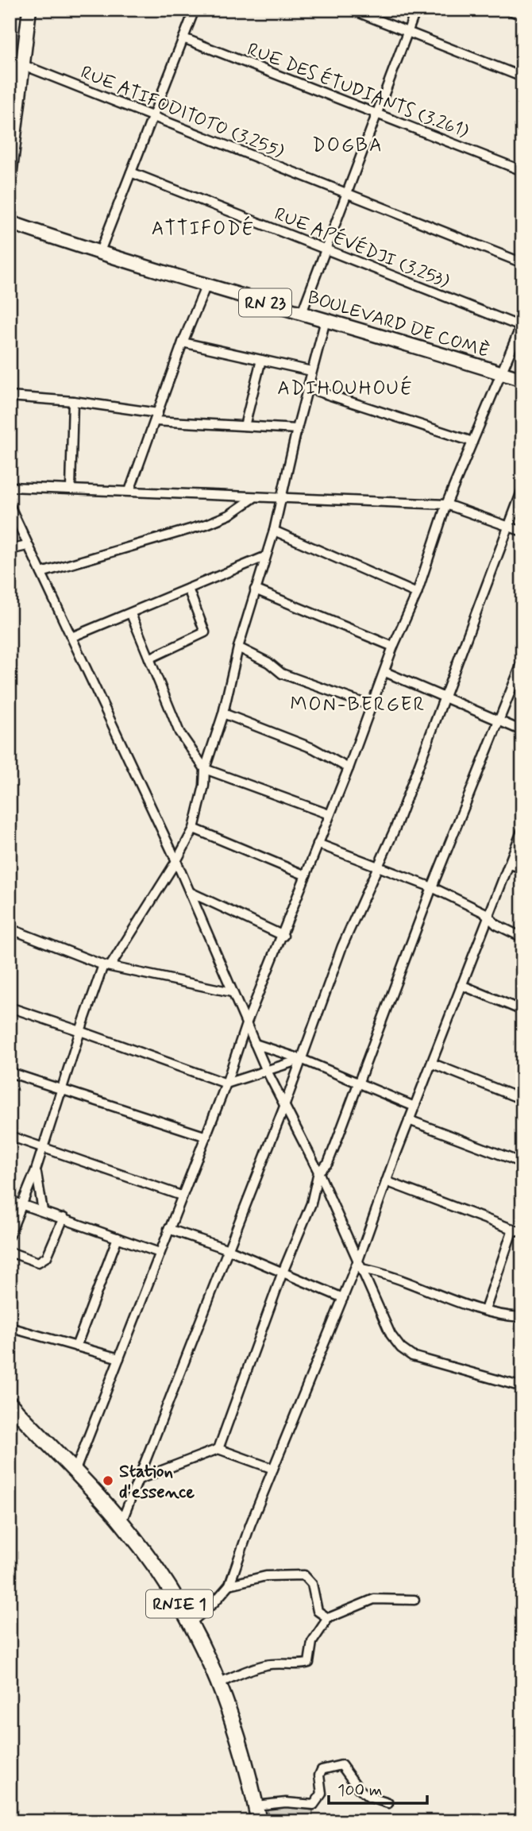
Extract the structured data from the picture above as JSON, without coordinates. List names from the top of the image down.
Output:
{
  "streets": {
    "highway": ["RNIE 1"],
    "main road": ["RN 23", "BOULEVARD DE COMÈ"],
    "street": ["RUE DES ÉTUDIANTS (3.261)", "RUE ATIFODITOTO (3.255)", "RUE APÉVÉDJI (3.253)"]
  },
  "districts": [
    "DOGBA",
    "ATTIFODÉ",
    "ADIHOUHOUÉ",
    "MON-BERGER"
  ],
  "places": ["Station d'essence"],
  "scale_bar": "100 m"
}
